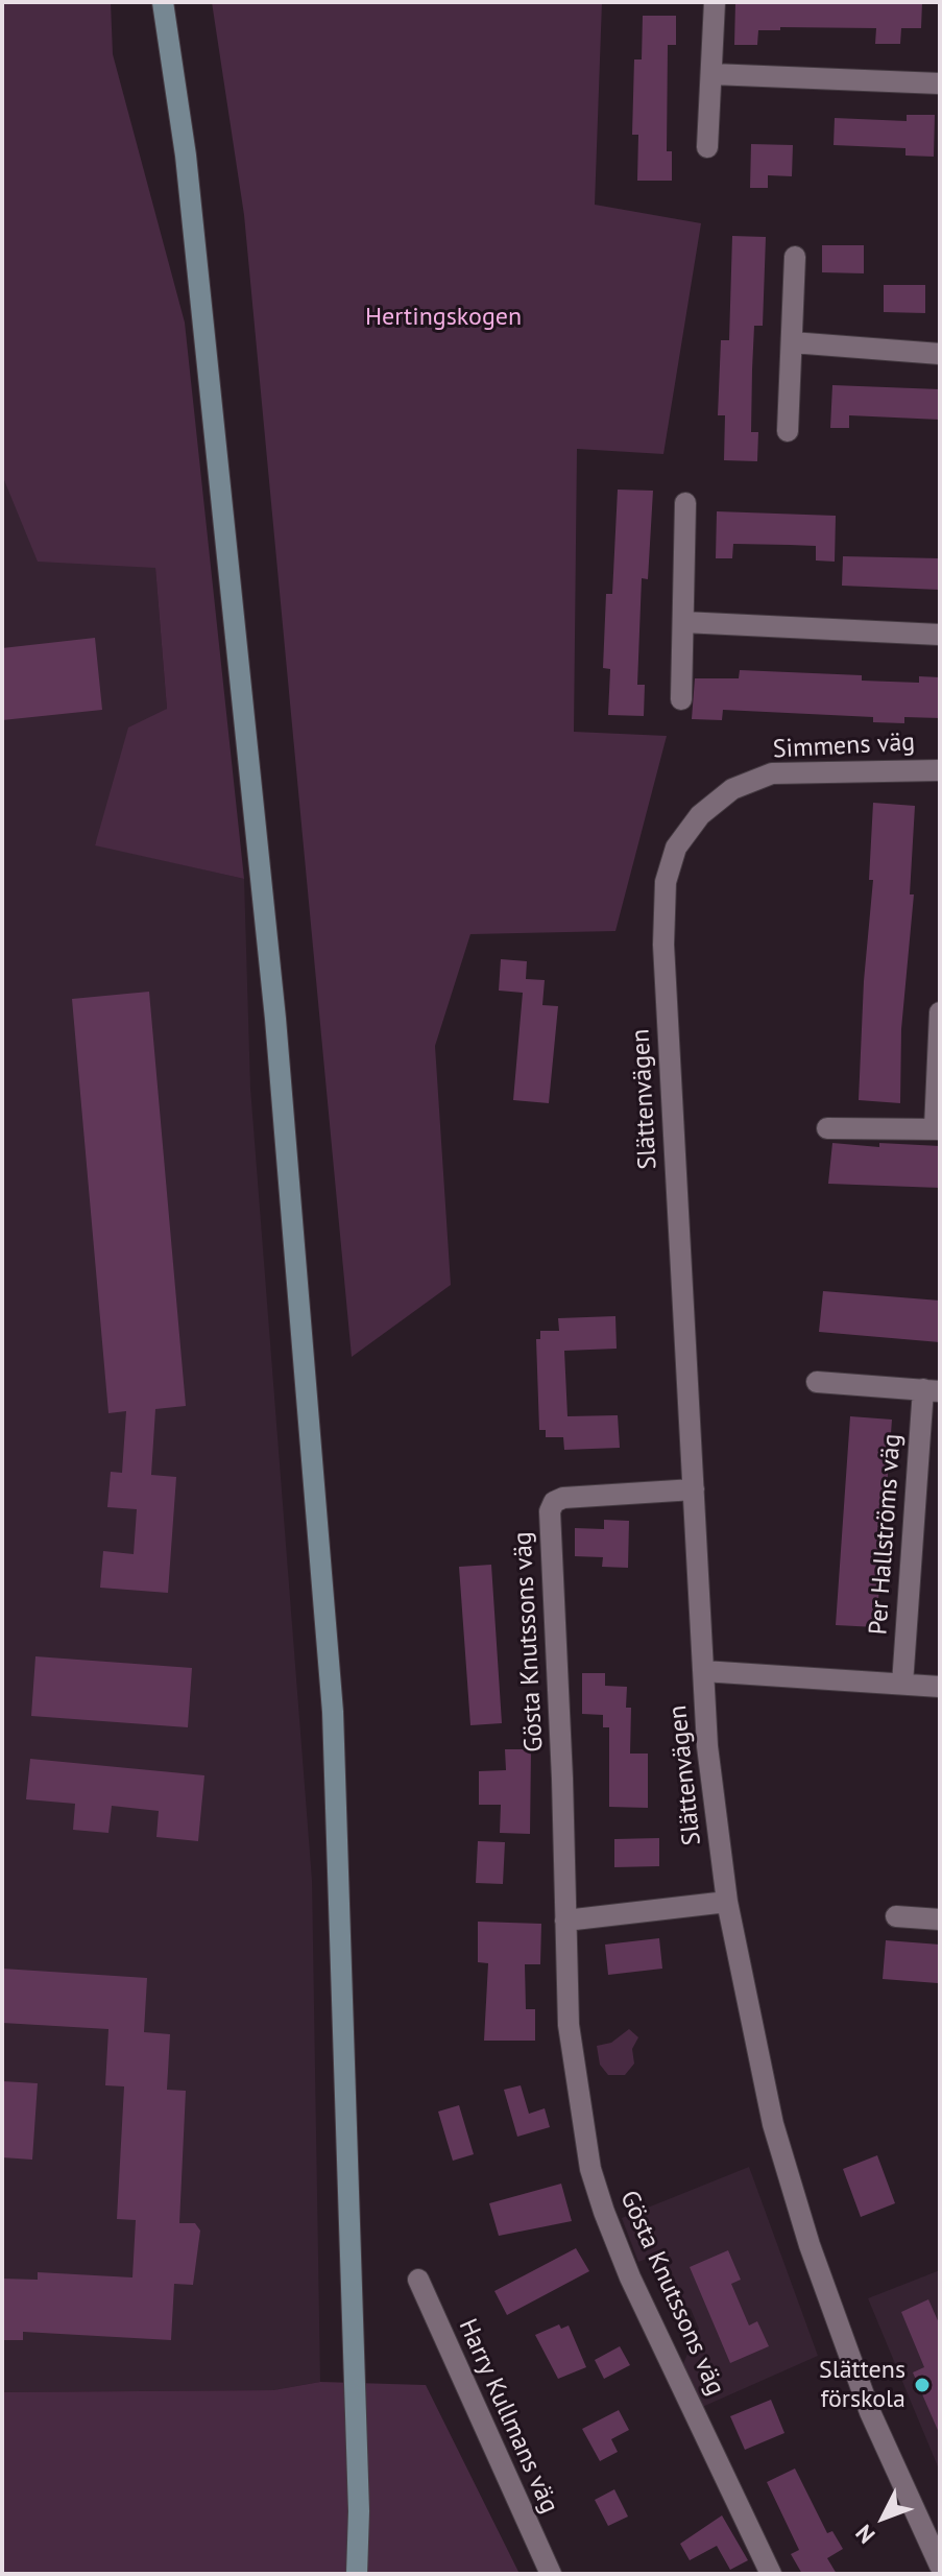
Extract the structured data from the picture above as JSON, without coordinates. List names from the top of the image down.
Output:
{
  "streets": {
    "street": [
      "Simmens väg",
      "Slättenvägen",
      "Per Hallströms väg",
      "Gösta Knutssons väg",
      "Harry Kullmans väg"
    ]
  },
  "crossings": [
    ["Simmens väg", "Slättenvägen"],
    ["Slättenvägen", "Gösta Knutssons väg"]
  ],
  "parks": ["Hertingskogen"],
  "places": ["Slättens förskola"],
  "north": "bottom left"
}
